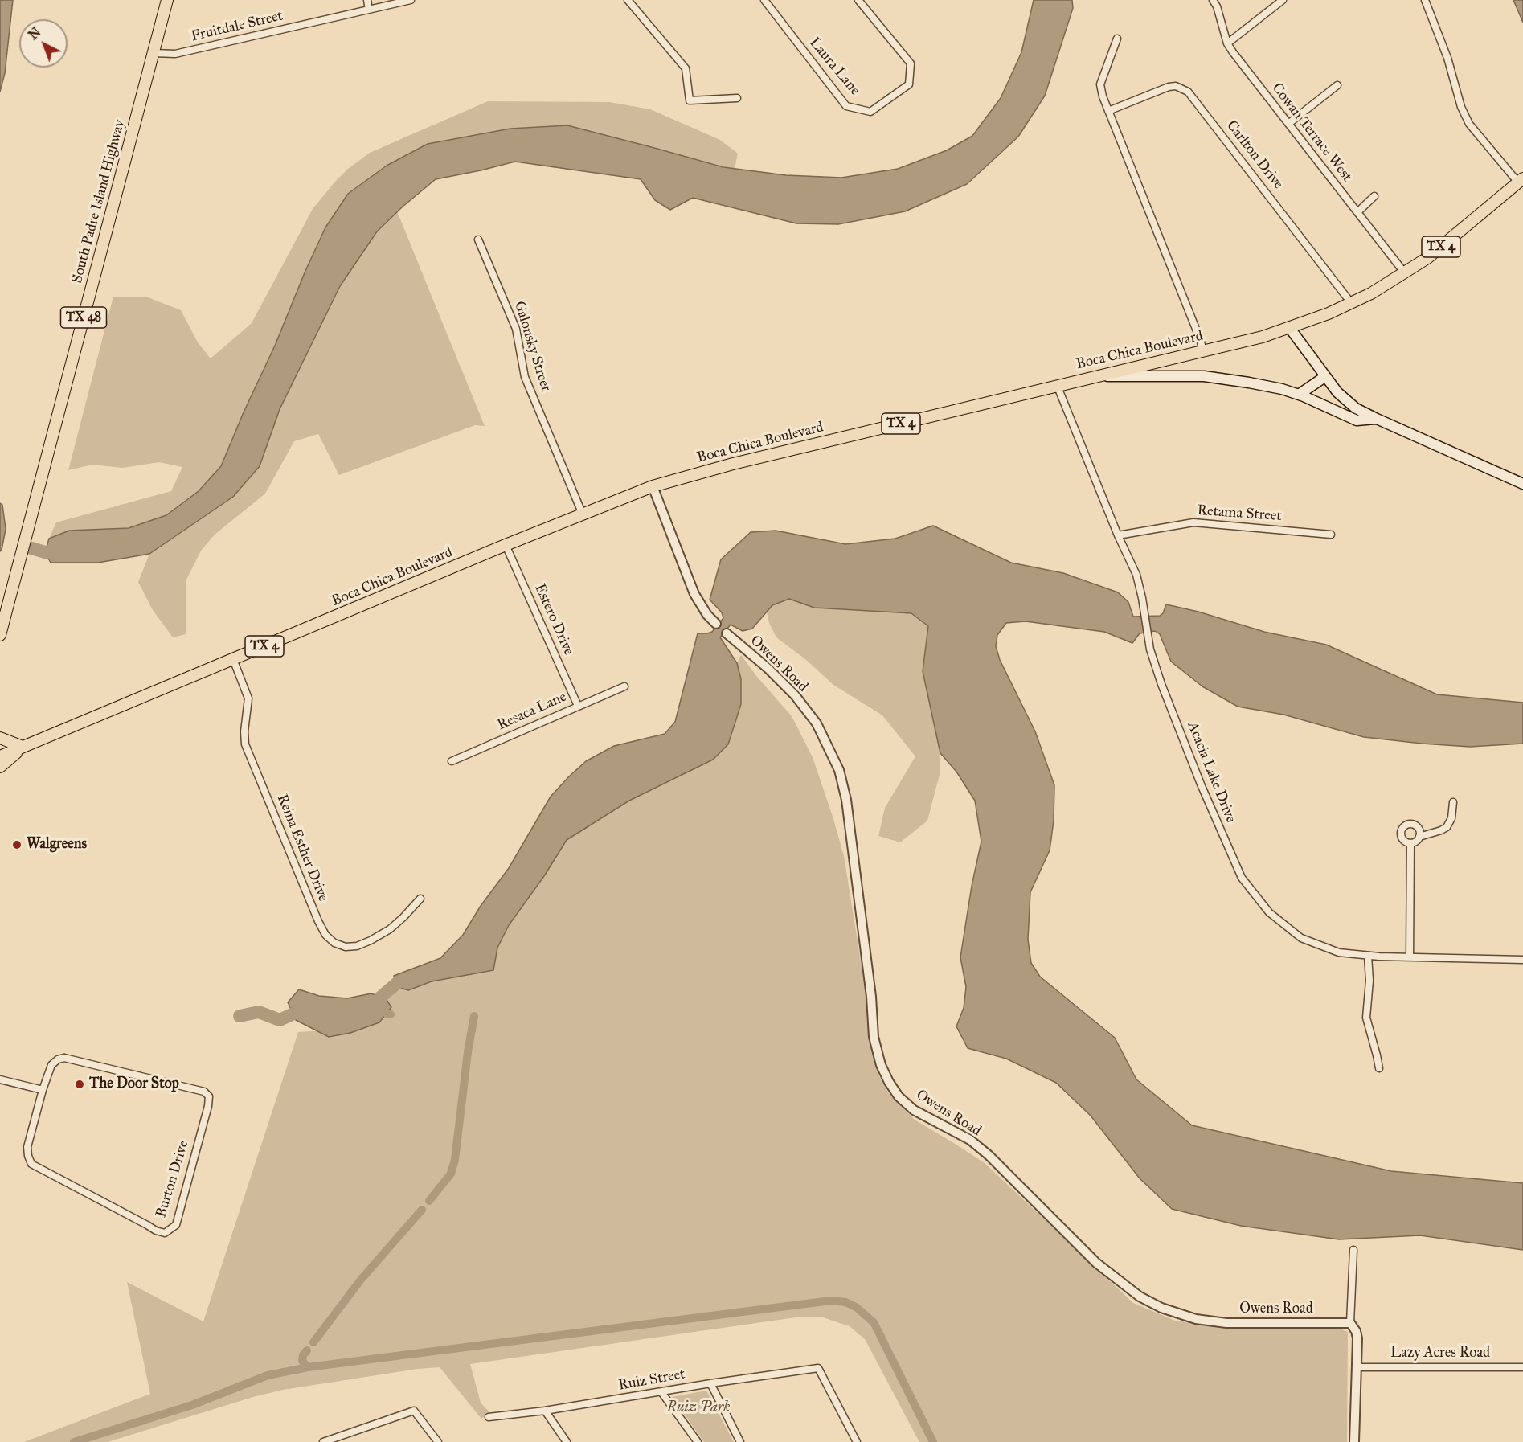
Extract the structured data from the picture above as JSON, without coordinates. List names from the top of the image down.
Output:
{
  "streets": {
    "main road": [
      "South Padre Island Highway",
      "TX 4",
      "TX 48",
      "Boca Chica Boulevard"
    ],
    "street": [
      "Fruitdale Street",
      "Laura Lane",
      "Cowan Terrace West",
      "Carlton Drive",
      "Galonsky Street",
      "Retama Street",
      "Estero Drive",
      "Owens Road",
      "Resaca Lane",
      "Acacia Lake Drive",
      "Reina Esther Drive",
      "Burton Drive",
      "Lazy Acres Road",
      "Ruiz Street"
    ]
  },
  "crossings": [
    ["Fruitdale Street", "South Padre Island Highway"],
    ["Cowan Terrace West", "Boca Chica Boulevard"],
    ["Carlton Drive", "Boca Chica Boulevard"],
    ["TX 4", "Boca Chica Boulevard"],
    ["Galonsky Street", "Boca Chica Boulevard"],
    ["Boca Chica Boulevard", "Estero Drive"],
    ["Boca Chica Boulevard", "Acacia Lake Drive"],
    ["Boca Chica Boulevard", "Reina Esther Drive"],
    ["Retama Street", "Acacia Lake Drive"],
    ["Estero Drive", "Resaca Lane"]
  ],
  "parks": ["Ruiz Park"],
  "places": ["Walgreens", "The Door Stop"],
  "north": "top left"
}
